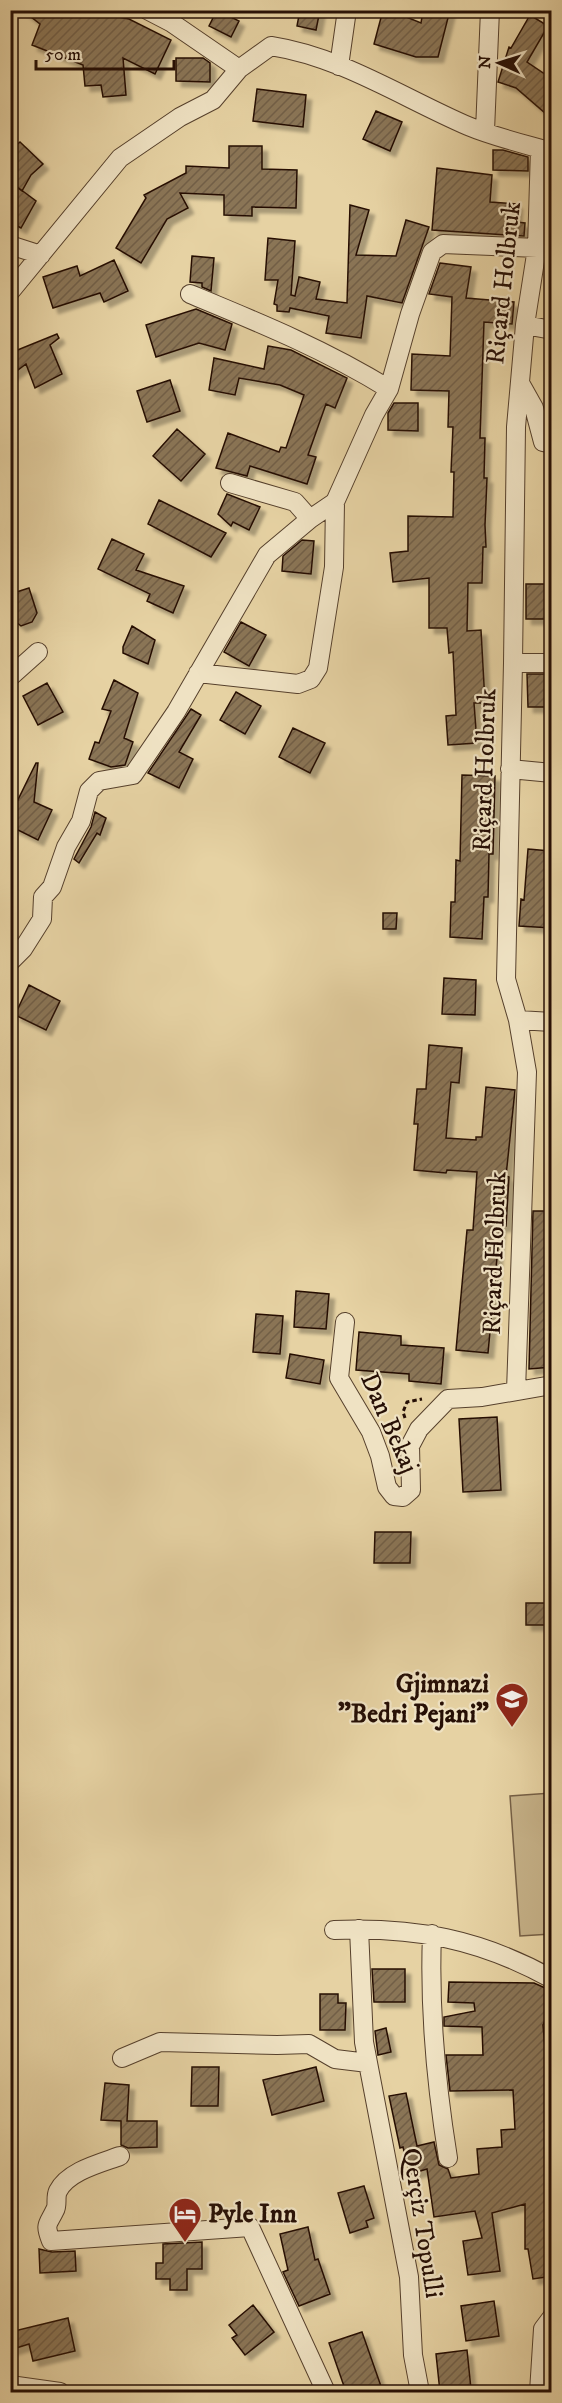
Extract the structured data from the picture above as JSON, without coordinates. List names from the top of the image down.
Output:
{
  "streets": {
    "street": ["Riçard Holbruk", "Dan Bekaj", "Qerçiz Topulli"]
  },
  "crossings": [
    ["Riçard Holbruk", "Dan Bekaj"]
  ],
  "places": {
    "school or university": ["Gjimnazi \"Bedri Pejani\""],
    "hotel": ["Pyle Inn"]
  },
  "scale_bar": "50 m",
  "north": "left"
}
